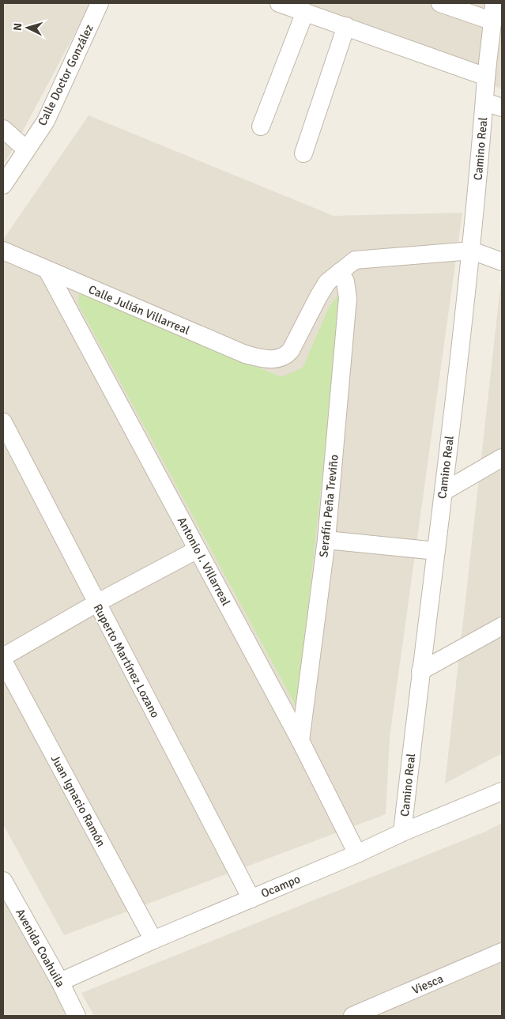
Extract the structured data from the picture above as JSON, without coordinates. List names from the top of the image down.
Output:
{
  "streets": {
    "street": [
      "Calle Doctor González",
      "Camino Real",
      "Calle Julián Villarreal",
      "Serafín Peña Treviño",
      "Antonio I. Villarreal",
      "Ruperto Martínez Lozano",
      "Juan Ignacio Ramón",
      "Ocampo",
      "Avenida Coahuila",
      "Viesca"
    ]
  },
  "crossings": [
    ["Camino Real", "Ocampo"],
    ["Calle Julián Villarreal", "Serafín Peña Treviño"],
    ["Calle Julián Villarreal", "Antonio I. Villarreal"],
    ["Serafín Peña Treviño", "Antonio I. Villarreal"],
    ["Antonio I. Villarreal", "Ocampo"],
    ["Ruperto Martínez Lozano", "Ocampo"],
    ["Juan Ignacio Ramón", "Ocampo"],
    ["Ocampo", "Avenida Coahuila"]
  ],
  "north": "left"
}
